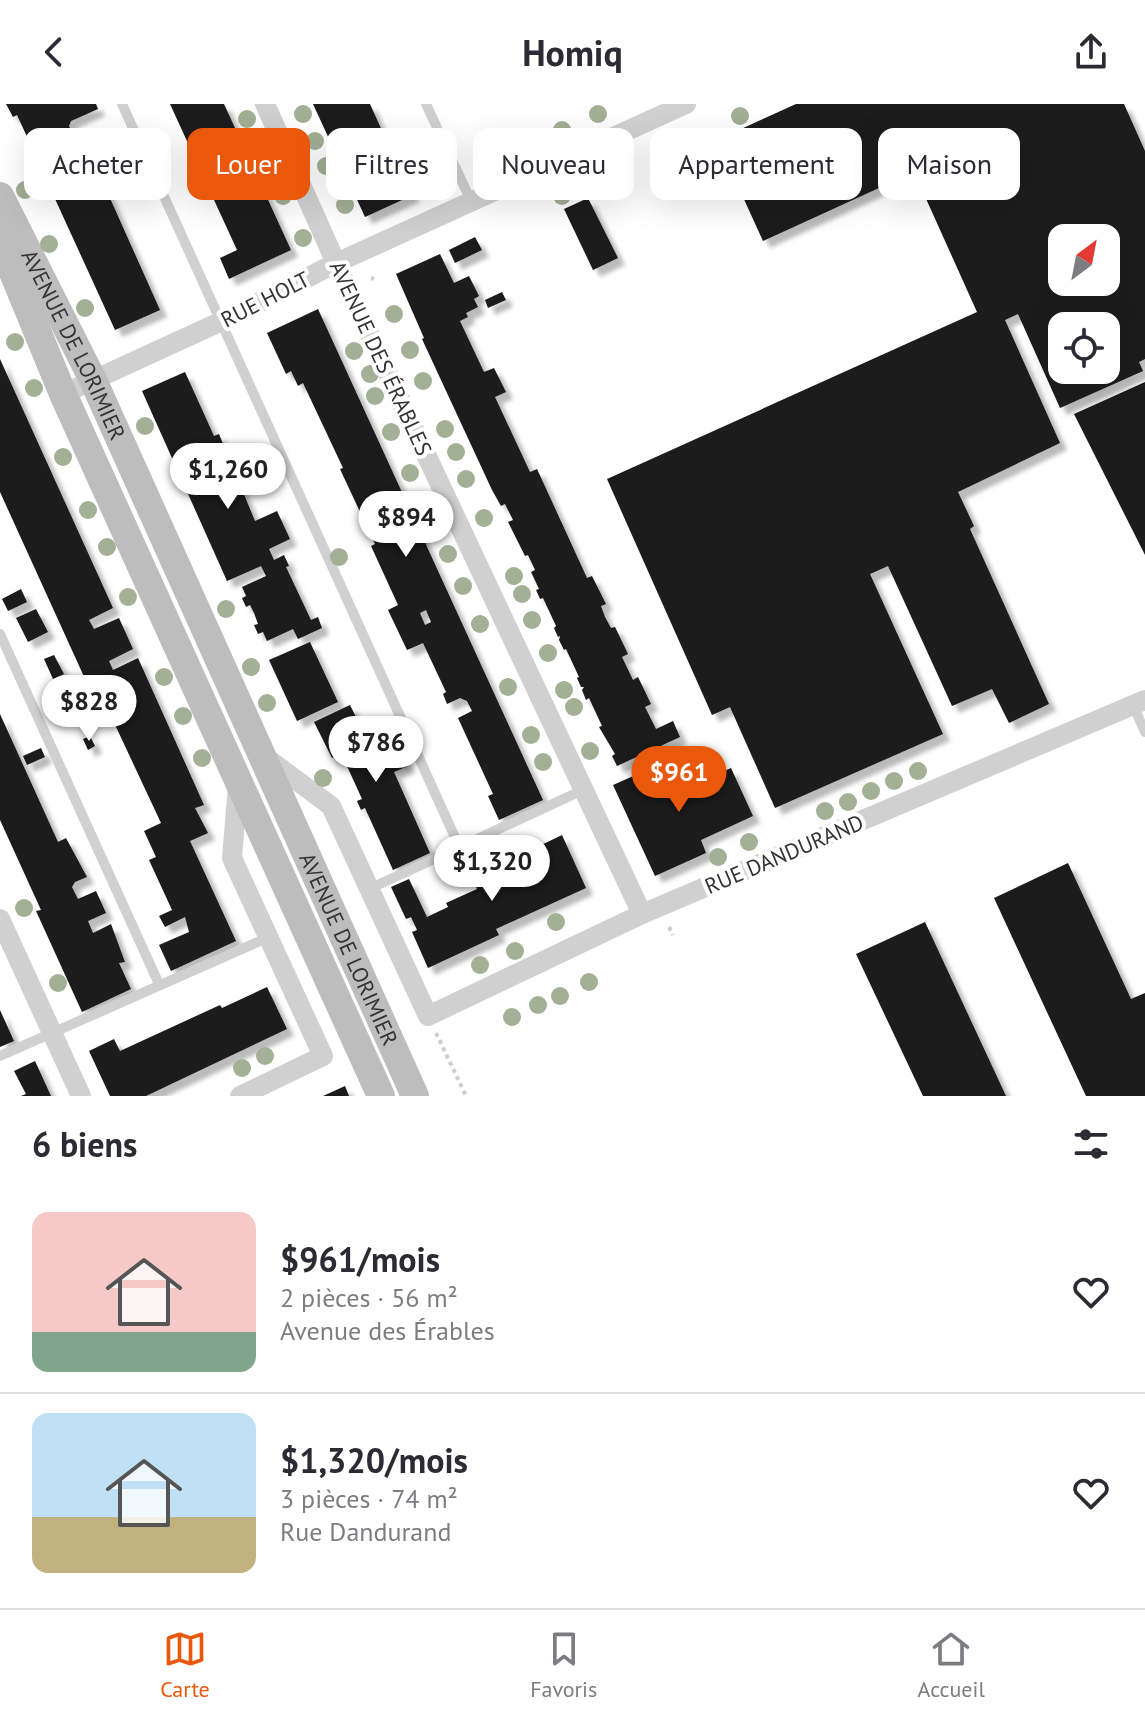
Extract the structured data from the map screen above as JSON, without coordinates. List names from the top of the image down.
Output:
{
  "streets": {
    "main road": ["AVENUE DE LORIMIER"],
    "street": ["RUE HOLT", "AVENUE DES ÉRABLES", "RUE DANDURAND"]
  },
  "crossings": [
    ["RUE HOLT", "AVENUE DE LORIMIER"],
    ["RUE HOLT", "AVENUE DES ÉRABLES"],
    ["AVENUE DE LORIMIER", "RUE DANDURAND"],
    ["AVENUE DES ÉRABLES", "RUE DANDURAND"]
  ],
  "north": "top right",
  "page": {
    "header": "Homiq",
    "chip": [
      "Acheter",
      "Louer",
      "Filtres",
      "Nouveau",
      "Appartement",
      "Maison"
    ],
    "price": [
      "$1,260",
      "$894",
      "$828",
      "$786",
      "$961",
      "$1,320"
    ],
    "heading": "6 biens",
    "list": [
      {
        "name": "$961/mois",
        "note": "2 pièces · 56 m² · Avenue des Érables"
      },
      {
        "name": "$1,320/mois",
        "note": "3 pièces · 74 m² · Rue Dandurand"
      }
    ],
    "tabs": ["Carte", "Favoris", "Accueil"]
  }
}
